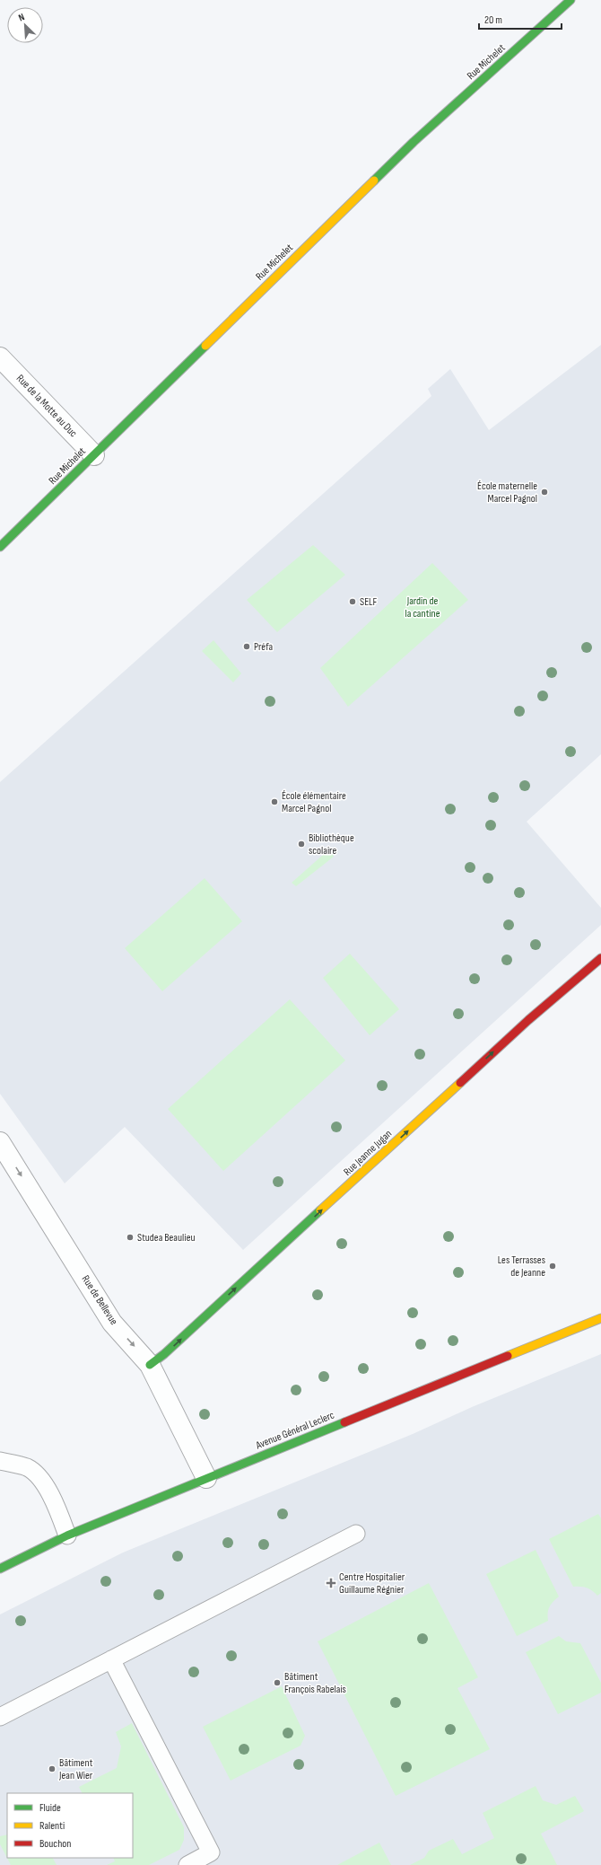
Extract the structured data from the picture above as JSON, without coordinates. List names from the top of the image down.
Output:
{
  "streets": {
    "street": [
      "Rue Michelet",
      "Rue de la Motte au Duc",
      "Rue Jeanne Jugan",
      "Rue de Bellevue",
      "Avenue Général Leclerc"
    ]
  },
  "crossings": [
    ["Rue Michelet", "Rue de la Motte au Duc"],
    ["Rue Jeanne Jugan", "Rue de Bellevue"],
    ["Rue de Bellevue", "Avenue Général Leclerc"]
  ],
  "one_way": ["Rue Jeanne Jugan", "Rue de Bellevue"],
  "parks": ["Jardin de la cantine"],
  "places": {
    "other": [
      "École maternelle Marcel Pagnol",
      "SELF",
      "Préfa",
      "École élémentaire Marcel Pagnol",
      "Bibliothèque scolaire",
      "Studea Beaulieu",
      "Les Terrasses de Jeanne",
      "Bâtiment François Rabelais",
      "Bâtiment Jean Wier"
    ],
    "health": ["Centre Hospitalier Guillaume Régnier"]
  },
  "legend": ["Fluide", "Ralenti", "Bouchon"],
  "scale_bar": "20 m",
  "north": "top left"
}
